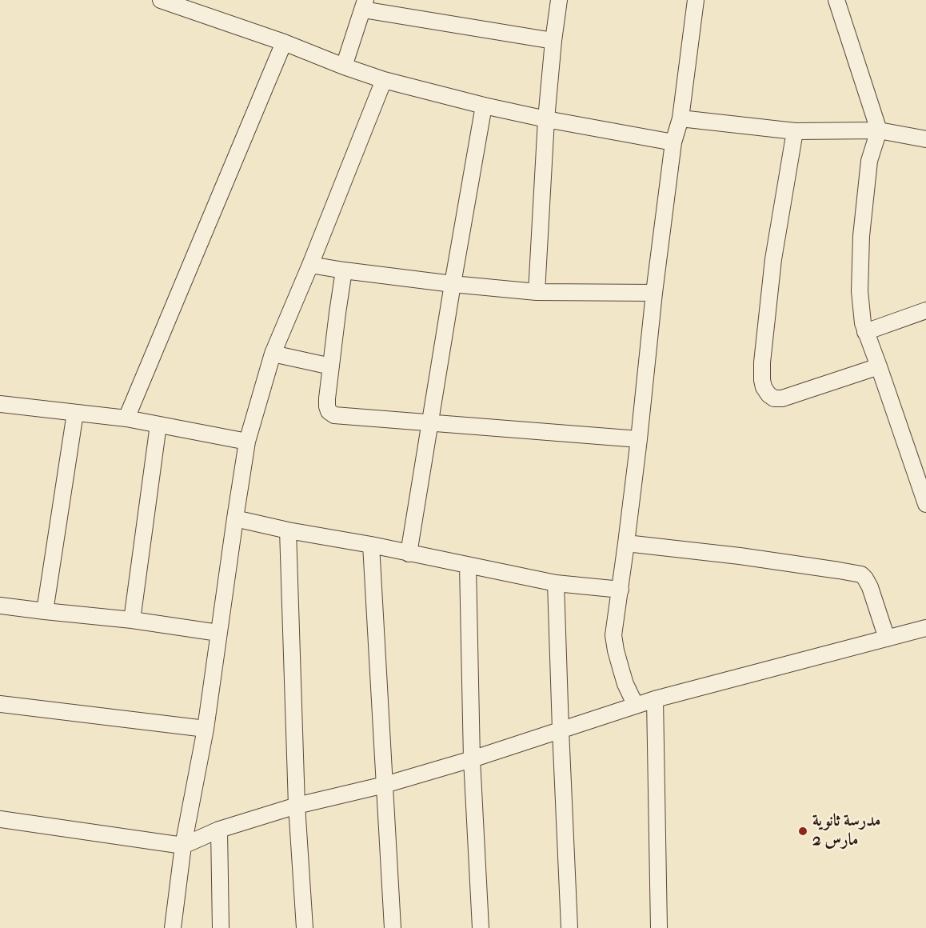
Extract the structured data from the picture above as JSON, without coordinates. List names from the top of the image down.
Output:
{
  "places": ["مدرسة ثانوية 2 مارس"]
}
